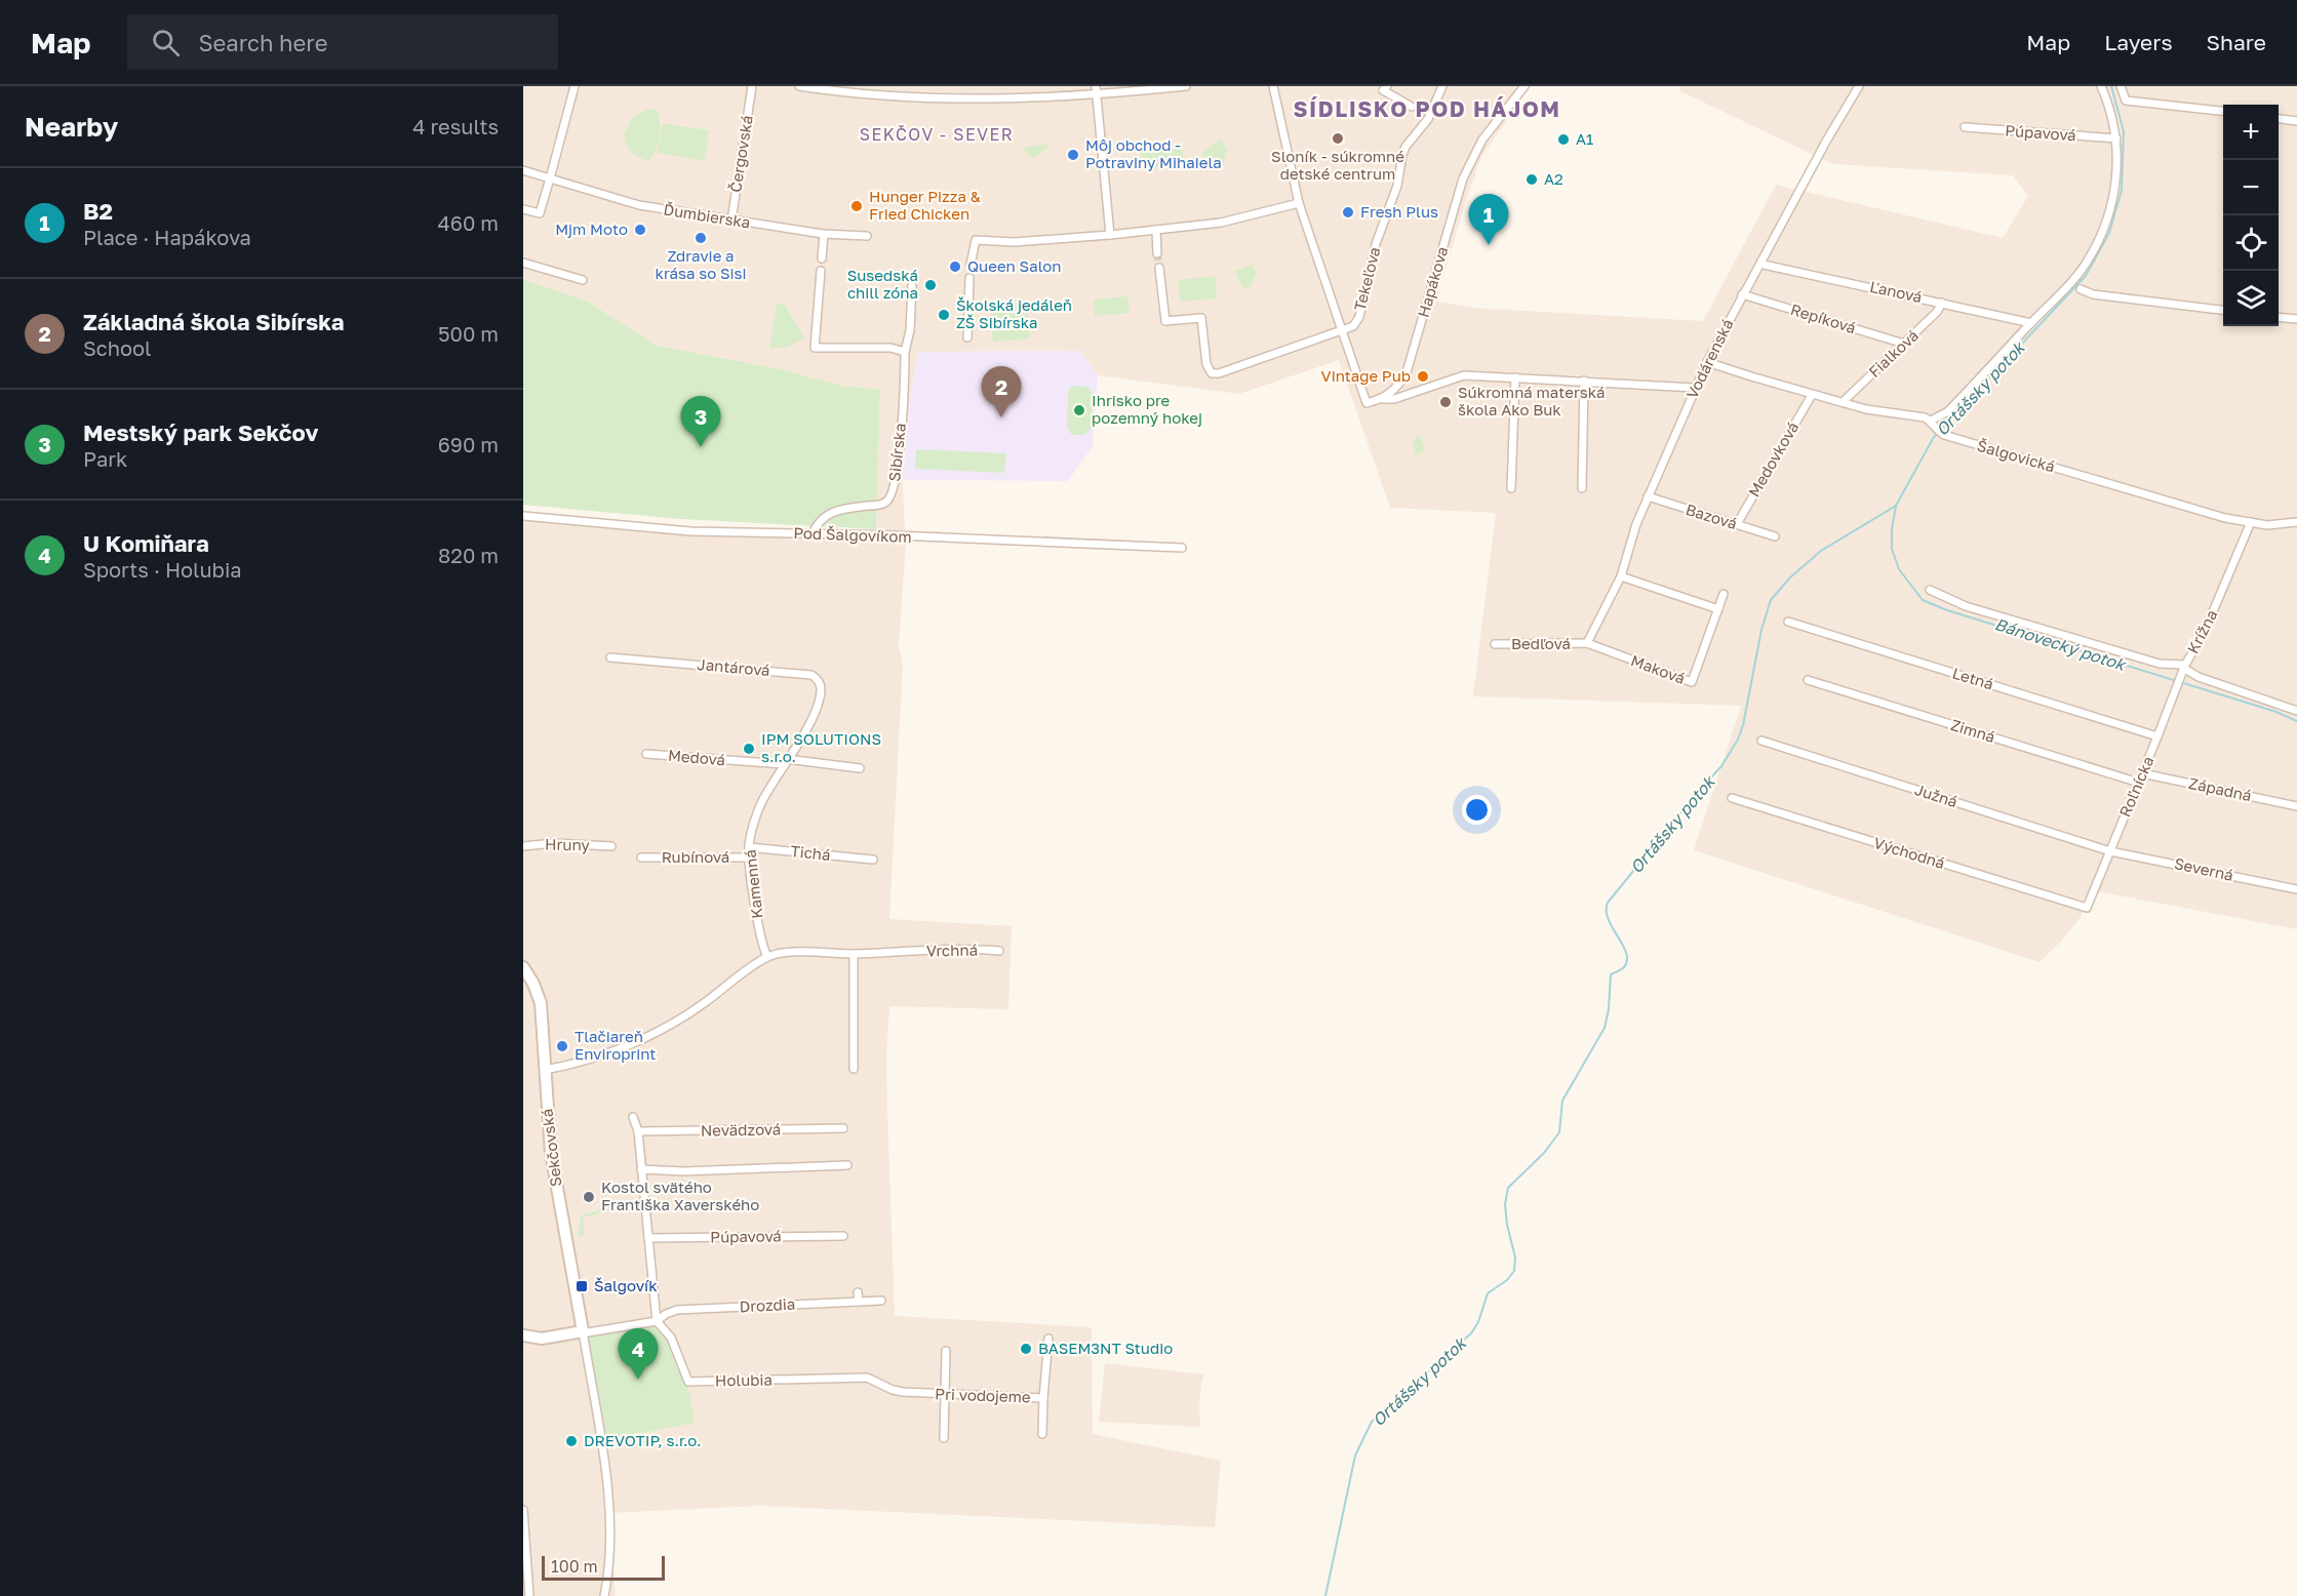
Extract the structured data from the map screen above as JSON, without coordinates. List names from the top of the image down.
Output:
{
  "streets": {
    "street": [
      "Púpavová",
      "Čergovská",
      "Ďumbierska",
      "Tekeľova",
      "Hapákova",
      "Ľanová",
      "Repíková",
      "Fialková",
      "Vodárenská",
      "Sibírska",
      "Šalgovická",
      "Medovková",
      "Bazová",
      "Pod Šalgovíkom",
      "Krížna",
      "Bedľová",
      "Jantárová",
      "Maková",
      "Letná",
      "Zimná",
      "Medová",
      "Roľnícka",
      "Západná",
      "Južná",
      "Hruny",
      "Tichá",
      "Východná",
      "Rubínová",
      "Severná",
      "Kamenná",
      "Vrchná",
      "Nevädzová",
      "Sekčovská",
      "Drozdia",
      "Holubia",
      "Pri vodojeme"
    ]
  },
  "crossings": [
    ["Čergovská", "Ďumbierska"],
    ["Tekeľova", "Hapákova"],
    ["Ľanová", "Fialková"],
    ["Ľanová", "Vodárenská"],
    ["Repíková", "Fialková"],
    ["Repíková", "Vodárenská"],
    ["Vodárenská", "Bazová"],
    ["Vodárenská", "Bedľová"],
    ["Vodárenská", "Maková"],
    ["Sibírska", "Pod Šalgovíkom"],
    ["Šalgovická", "Krížna"],
    ["Medovková", "Bazová"],
    ["Krížna", "Roľnícka"],
    ["Bedľová", "Maková"],
    ["Jantárová", "Kamenná"],
    ["Letná", "Roľnícka"],
    ["Zimná", "Roľnícka"],
    ["Medová", "Kamenná"],
    ["Roľnícka", "Západná"],
    ["Roľnícka", "Južná"],
    ["Roľnícka", "Východná"],
    ["Roľnícka", "Severná"],
    ["Južná", "Severná"],
    ["Tichá", "Kamenná"],
    ["Rubínová", "Kamenná"],
    ["Drozdia", "Holubia"],
    ["Holubia", "Pri vodojeme"]
  ],
  "districts": ["SÍDLISKO POD HÁJOM", "SEKČOV - SEVER"],
  "water": ["Ortášsky potok", "Bánovecký potok"],
  "places": {
    "other": [
      "Sloník - súkromné detské centrum",
      "A1",
      "Môj obchod - Potraviny Mihaiela",
      "A2",
      "Hunger Pizza & Fried Chicken",
      "Fresh Plus",
      "Mjm Moto",
      "Zdravie a krása so Sisi",
      "Queen Salon",
      "Susedská chill zóna",
      "Školská jedáleň ZŠ Sibírska",
      "Vintage Pub",
      "Súkromná materská škola Ako Buk",
      "Ihrisko pre pozemný hokej",
      "IPM SOLUTIONS s.r.o.",
      "Tlačiareň Enviroprint",
      "Kostol svätého Františka Xaverského",
      "BASEM3NT Studio",
      "DREVOTIP, s.r.o."
    ],
    "transit": ["Šalgovík"]
  },
  "scale_bar": "100 m",
  "page": {
    "header": "Map",
    "search": "Search here",
    "nav": ["Map", "Layers", "Share"],
    "heading": ["Nearby", "4 results"],
    "map_buttons": ["+", "−"],
    "list": [
      {
        "mark": "1",
        "name": "B2",
        "note": "Place · Hapákova",
        "value": "460 m"
      },
      {
        "mark": "2",
        "name": "Základná škola Sibírska",
        "note": "School",
        "value": "500 m"
      },
      {
        "mark": "3",
        "name": "Mestský park Sekčov",
        "note": "Park",
        "value": "690 m"
      },
      {
        "mark": "4",
        "name": "U Komiňara",
        "note": "Sports · Holubia",
        "value": "820 m"
      }
    ],
    "pins": [
      "1",
      "2",
      "3",
      "4"
    ],
    "scale": "100 m"
  }
}
